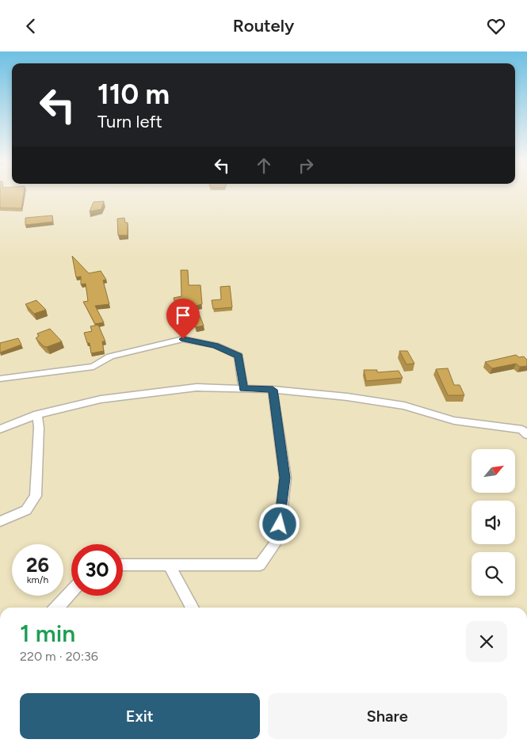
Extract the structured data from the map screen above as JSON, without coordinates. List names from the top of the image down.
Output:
{
  "north": "top right",
  "page": {
    "header": "Routely",
    "turn": ["110 m", "Turn left"],
    "speed": "26 km/h",
    "limit": "30",
    "heading": ["1 min", "220 m · 20:36"],
    "buttons": ["Exit", "Share"]
  }
}
